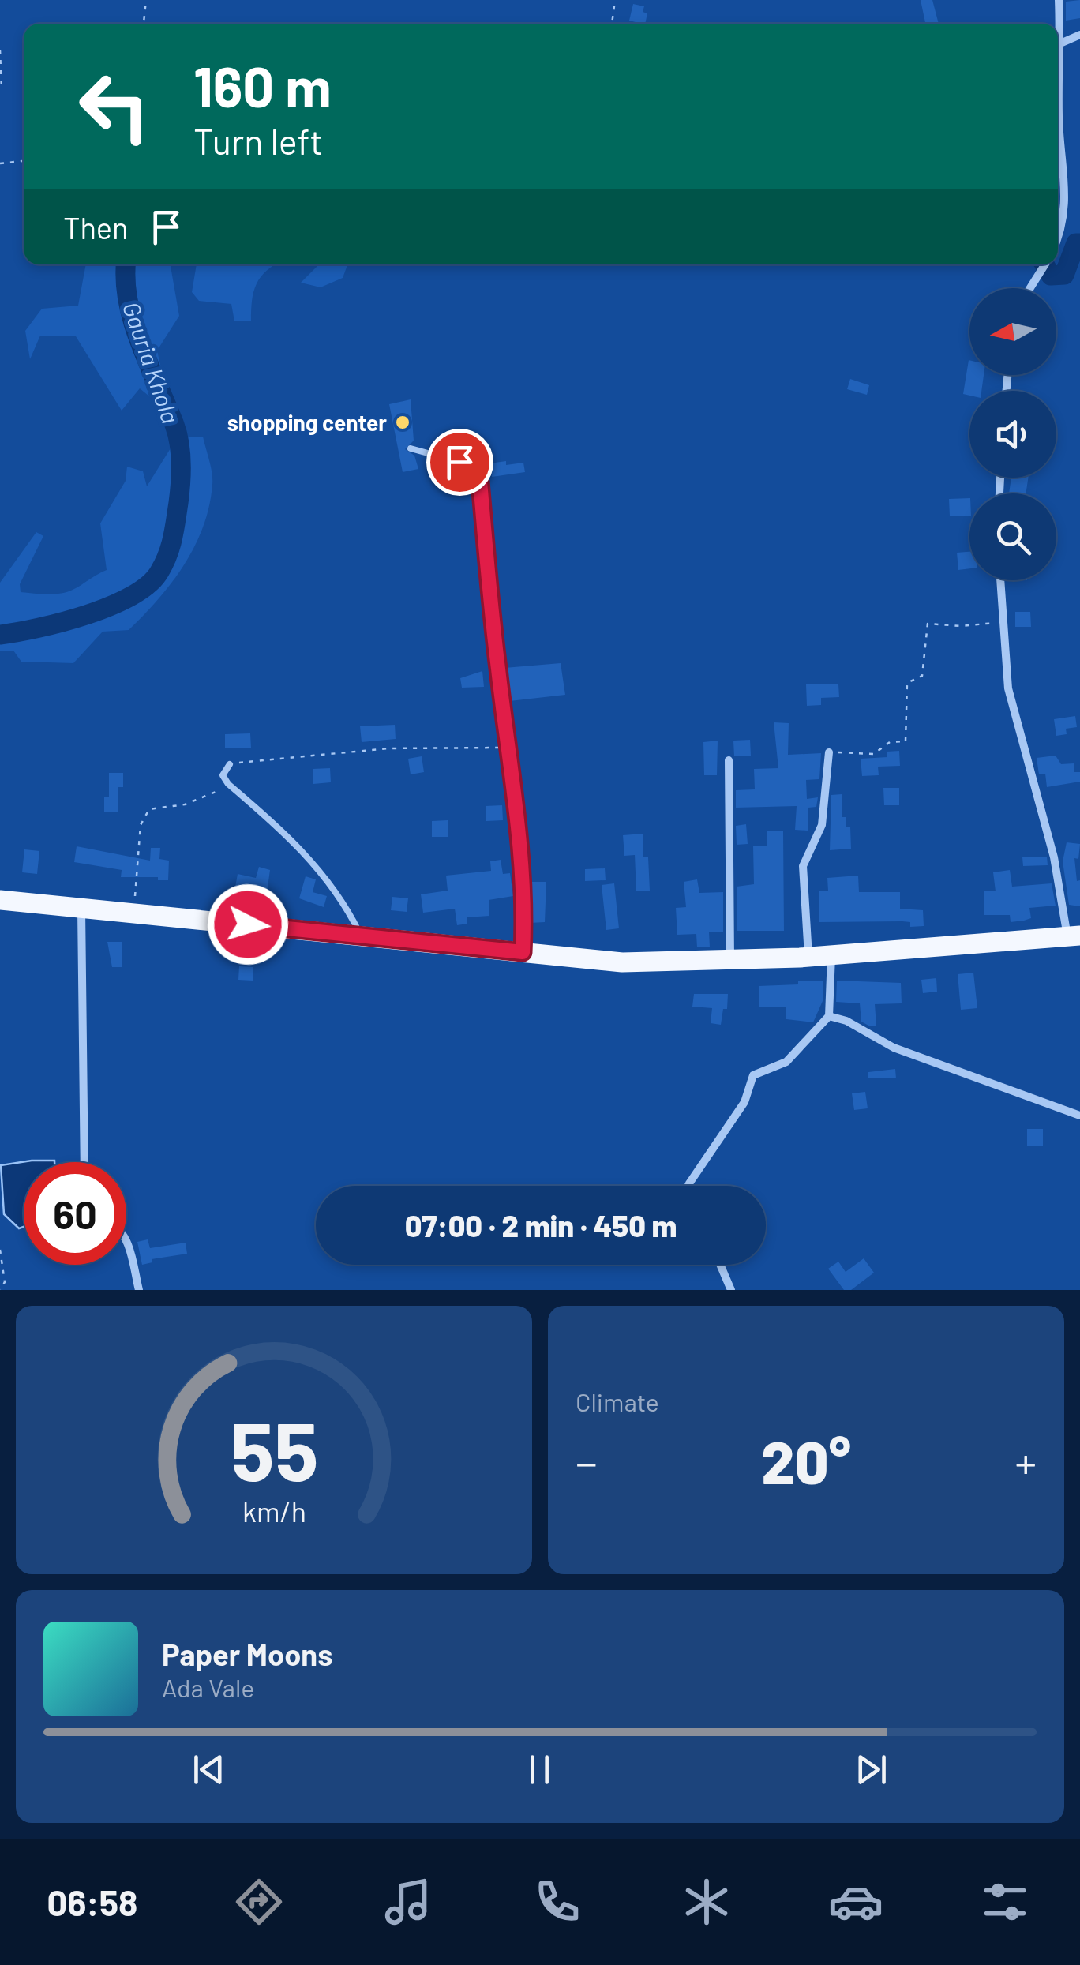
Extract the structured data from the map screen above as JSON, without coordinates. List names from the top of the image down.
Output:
{
  "water": ["Gauria Khola"],
  "places": ["shopping center"],
  "north": "left",
  "page": {
    "turn": ["160 m", "Turn left"],
    "then": "Then",
    "limit": "60",
    "trip": "07:00 · 2 min · 450 m",
    "tile": "Climate",
    "heat": ["−", "20°", "+"],
    "song": ["Paper Moons", "Ada Vale"],
    "tabs": "06:58",
    "gauge": ["55", "km/h"]
  }
}
